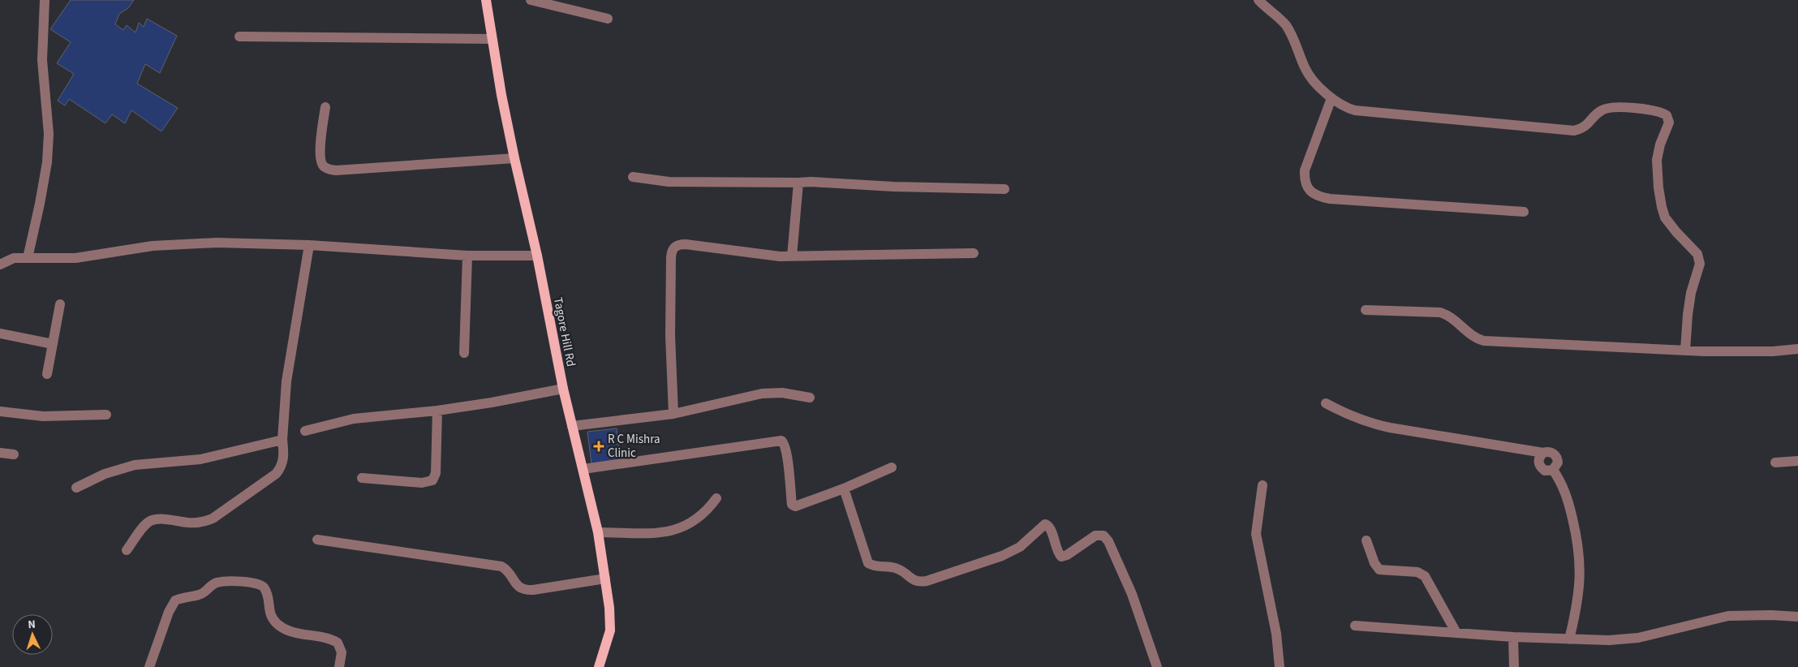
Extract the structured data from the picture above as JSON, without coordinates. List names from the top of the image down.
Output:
{
  "streets": {
    "main road": ["Tagore Hill Rd"]
  },
  "places": {
    "health": ["R C Mishra Clinic"]
  },
  "north": "top"
}
